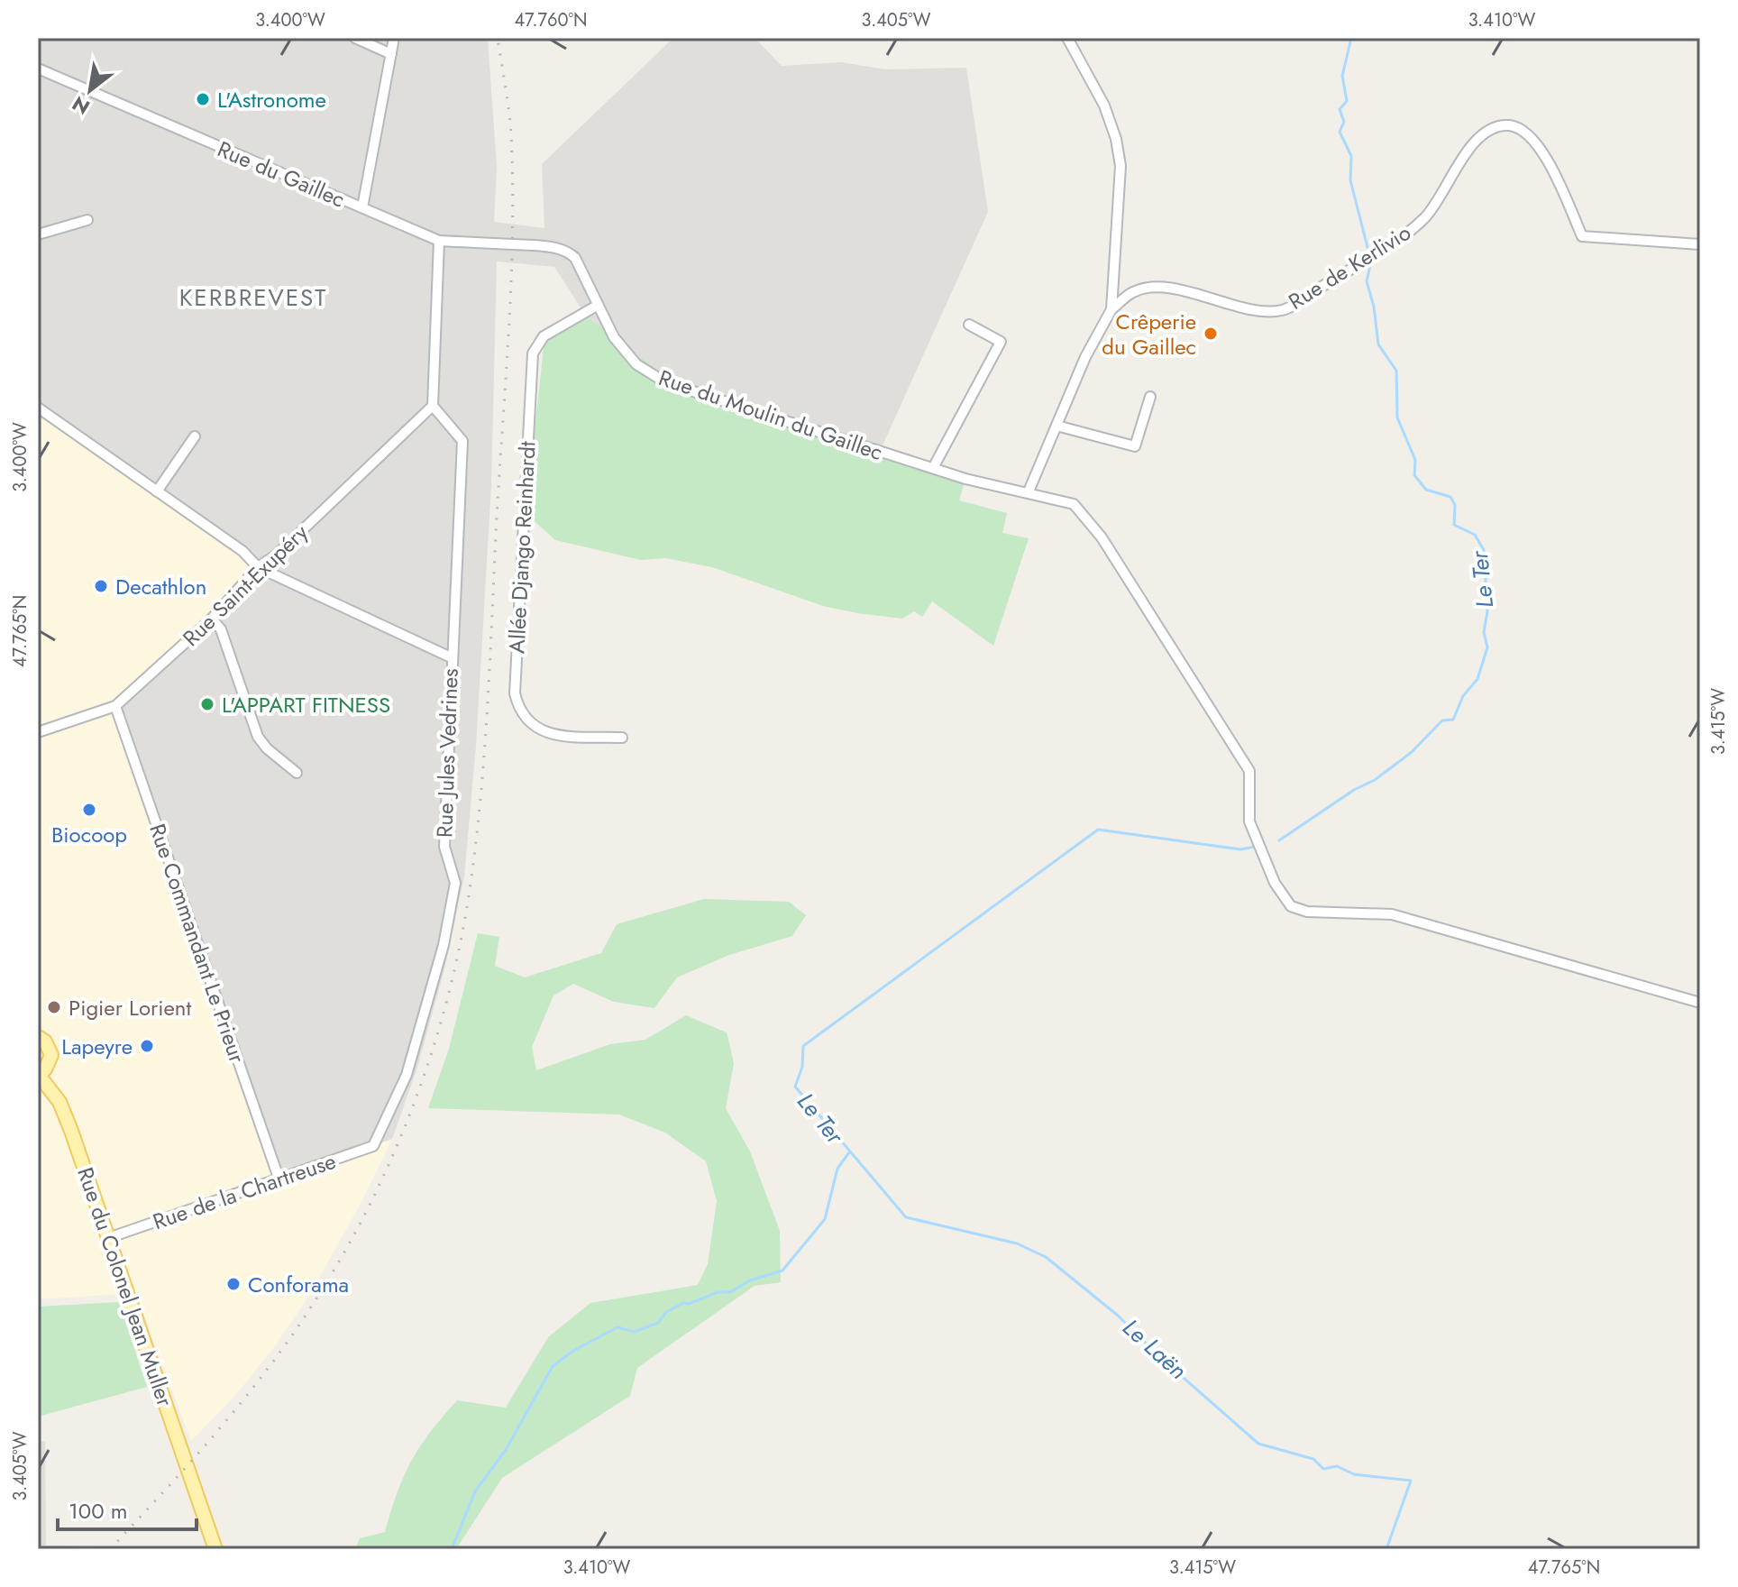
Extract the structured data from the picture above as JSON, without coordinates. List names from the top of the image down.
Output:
{
  "streets": {
    "main road": ["Rue du Colonel Jean Muller"],
    "street": [
      "Rue du Gaillec",
      "Rue de Kerlivio",
      "Rue du Moulin du Gaillec",
      "Allée Django Reinhardt",
      "Rue Saint-Exupéry",
      "Rue Jules Vedrines",
      "Rue Commandant Le Prieur",
      "Rue de la Chartreuse"
    ]
  },
  "crossings": [
    ["Rue du Gaillec", "Rue du Moulin du Gaillec"],
    ["Rue du Moulin du Gaillec", "Allée Django Reinhardt"],
    ["Rue Saint-Exupéry", "Rue Jules Vedrines"],
    ["Rue Saint-Exupéry", "Rue Commandant Le Prieur"],
    ["Rue Jules Vedrines", "Rue de la Chartreuse"],
    ["Rue Commandant Le Prieur", "Rue de la Chartreuse"],
    ["Rue de la Chartreuse", "Rue du Colonel Jean Muller"]
  ],
  "districts": ["KERBREVEST"],
  "water": ["Le Ter", "Le Laën"],
  "places": [
    "L'Astronome",
    "Crêperie du Gaillec",
    "Decathlon",
    "L'APPART FITNESS",
    "Biocoop",
    "Pigier Lorient",
    "Lapeyre",
    "Conforama"
  ],
  "scale_bar": "100 m",
  "north": "bottom left",
  "coordinates": [
    "3.400°W",
    "47.760°N",
    "3.405°W",
    "3.410°W",
    "47.765°N",
    "3.415°W"
  ]
}
